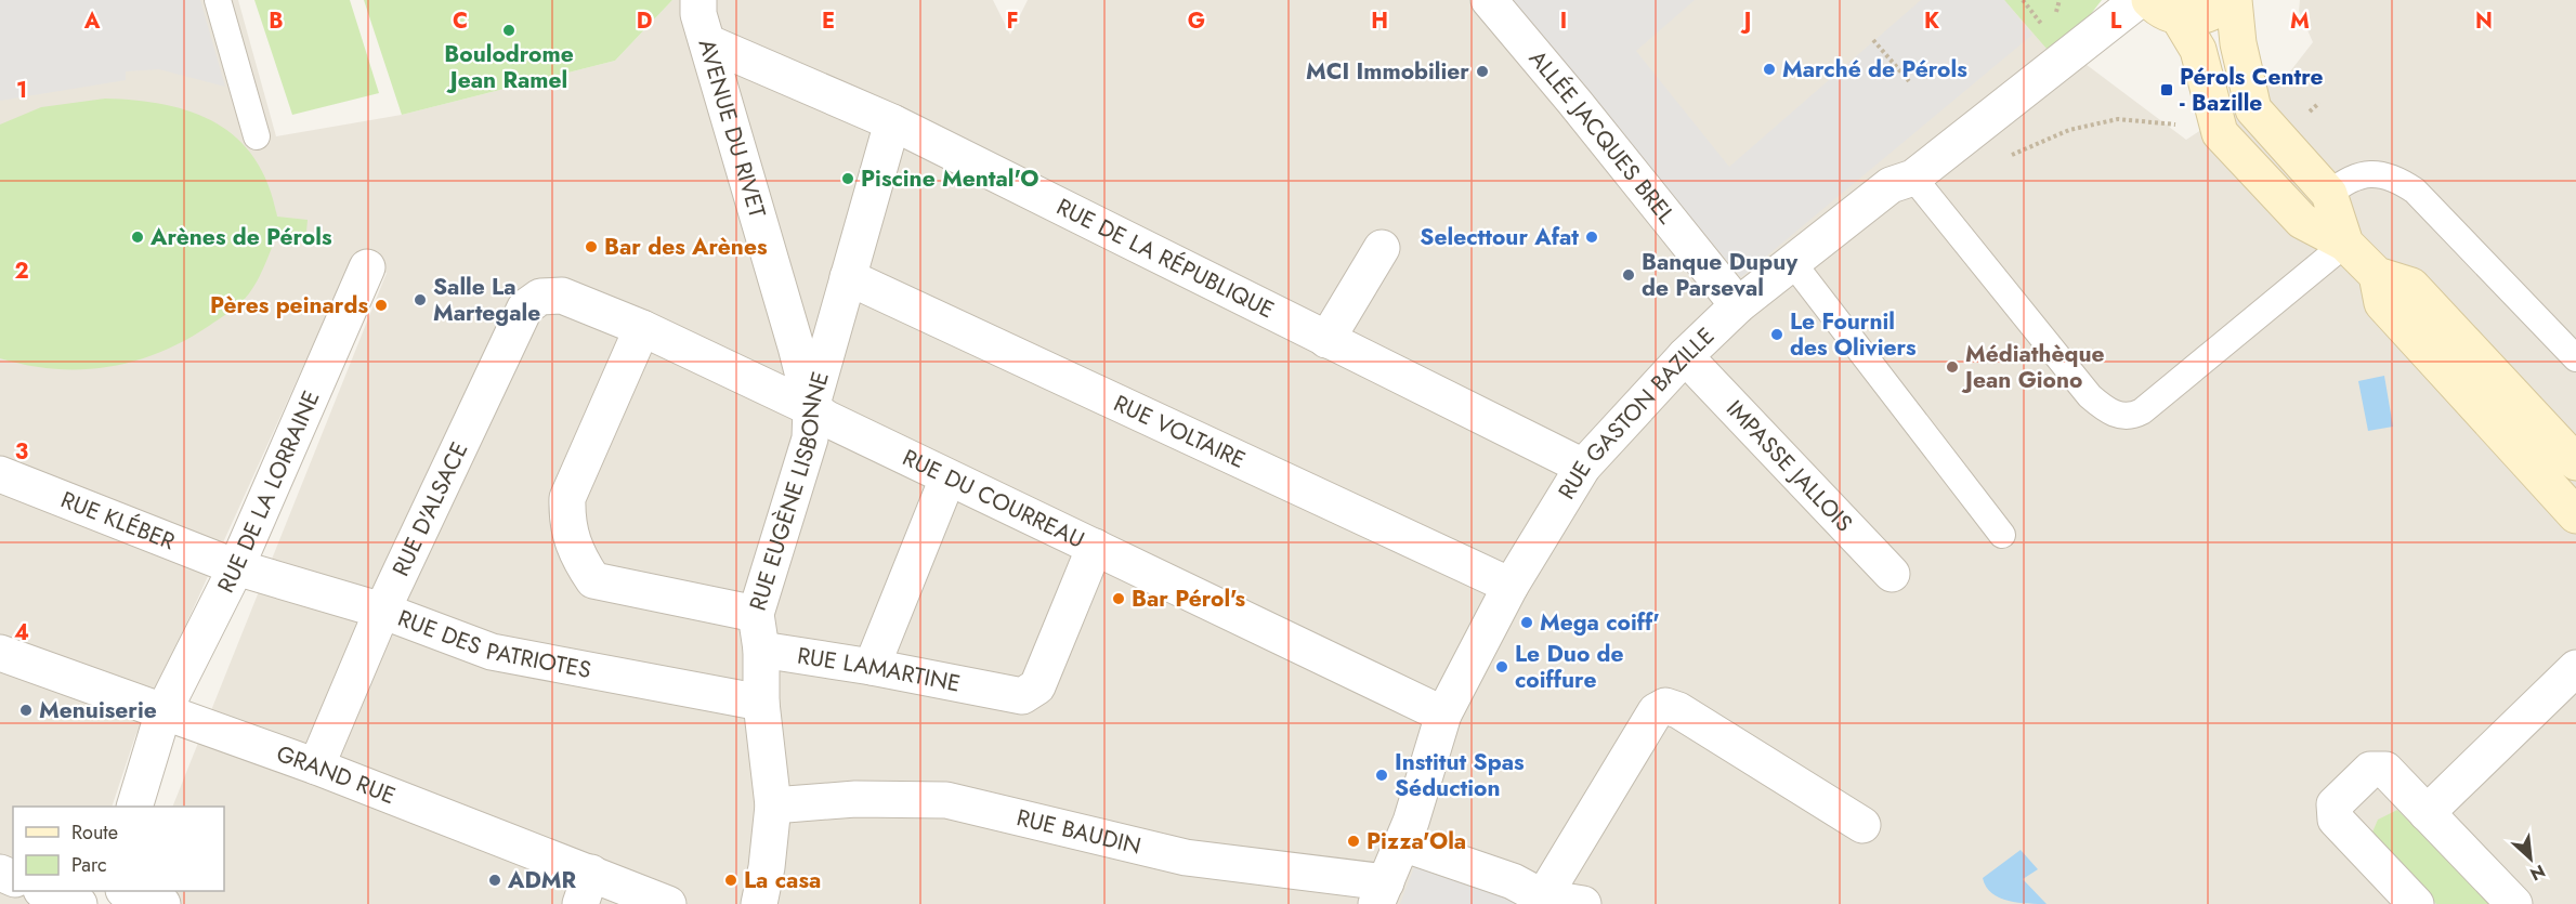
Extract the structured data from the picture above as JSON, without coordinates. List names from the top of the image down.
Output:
{
  "streets": {
    "street": [
      "AVENUE DU RIVET",
      "ALLÉE JACQUES BREL",
      "RUE DE LA RÉPUBLIQUE",
      "RUE GASTON BAZILLE",
      "RUE VOLTAIRE",
      "IMPASSE JALLOIS",
      "RUE EUGÈNE LISBONNE",
      "RUE DE LA LORRAINE",
      "RUE DU COURREAU",
      "RUE D'ALSACE",
      "RUE KLÉBER",
      "RUE DES PATRIOTES",
      "RUE LAMARTINE",
      "GRAND RUE",
      "RUE BAUDIN"
    ]
  },
  "crossings": [
    ["AVENUE DU RIVET", "RUE DE LA RÉPUBLIQUE"],
    ["AVENUE DU RIVET", "RUE EUGÈNE LISBONNE"],
    ["AVENUE DU RIVET", "RUE DU COURREAU"],
    ["ALLÉE JACQUES BREL", "RUE GASTON BAZILLE"],
    ["RUE DE LA RÉPUBLIQUE", "RUE GASTON BAZILLE"],
    ["RUE DE LA RÉPUBLIQUE", "RUE EUGÈNE LISBONNE"],
    ["RUE GASTON BAZILLE", "RUE VOLTAIRE"],
    ["RUE GASTON BAZILLE", "IMPASSE JALLOIS"],
    ["RUE GASTON BAZILLE", "RUE DU COURREAU"],
    ["RUE GASTON BAZILLE", "RUE BAUDIN"],
    ["RUE VOLTAIRE", "RUE EUGÈNE LISBONNE"],
    ["RUE EUGÈNE LISBONNE", "RUE DU COURREAU"],
    ["RUE EUGÈNE LISBONNE", "RUE DES PATRIOTES"],
    ["RUE EUGÈNE LISBONNE", "RUE LAMARTINE"],
    ["RUE EUGÈNE LISBONNE", "RUE BAUDIN"],
    ["RUE DE LA LORRAINE", "RUE KLÉBER"],
    ["RUE DE LA LORRAINE", "RUE DES PATRIOTES"],
    ["RUE DE LA LORRAINE", "GRAND RUE"],
    ["RUE DU COURREAU", "RUE D'ALSACE"],
    ["RUE DU COURREAU", "RUE LAMARTINE"],
    ["RUE D'ALSACE", "RUE DES PATRIOTES"],
    ["RUE D'ALSACE", "GRAND RUE"],
    ["RUE KLÉBER", "RUE DES PATRIOTES"]
  ],
  "places": {
    "other": [
      "Boulodrome Jean Ramel",
      "Marché de Pérols",
      "MCI Immobilier",
      "Piscine Mental'O",
      "Arènes de Pérols",
      "Selecttour Afat",
      "Bar des Arènes",
      "Banque Dupuy de Parseval",
      "Salle La Martegale",
      "Pères peinards",
      "Le Fournil des Oliviers",
      "Médiathèque Jean Giono",
      "Bar Pérol's",
      "Mega coiff'",
      "Le Duo de coiffure",
      "Menuiserie",
      "Institut Spas Séduction",
      "Pizza'Ola",
      "ADMR",
      "La casa"
    ],
    "transit": ["Pérols Centre - Bazille"]
  },
  "legend": ["Route", "Parc"],
  "north": "bottom right",
  "grid": {
    "columns": [
      "A",
      "B",
      "C",
      "D",
      "E",
      "F",
      "G",
      "H",
      "I",
      "J",
      "K",
      "L",
      "M",
      "N"
    ],
    "rows": [
      "1",
      "2",
      "3",
      "4"
    ]
  }
}
